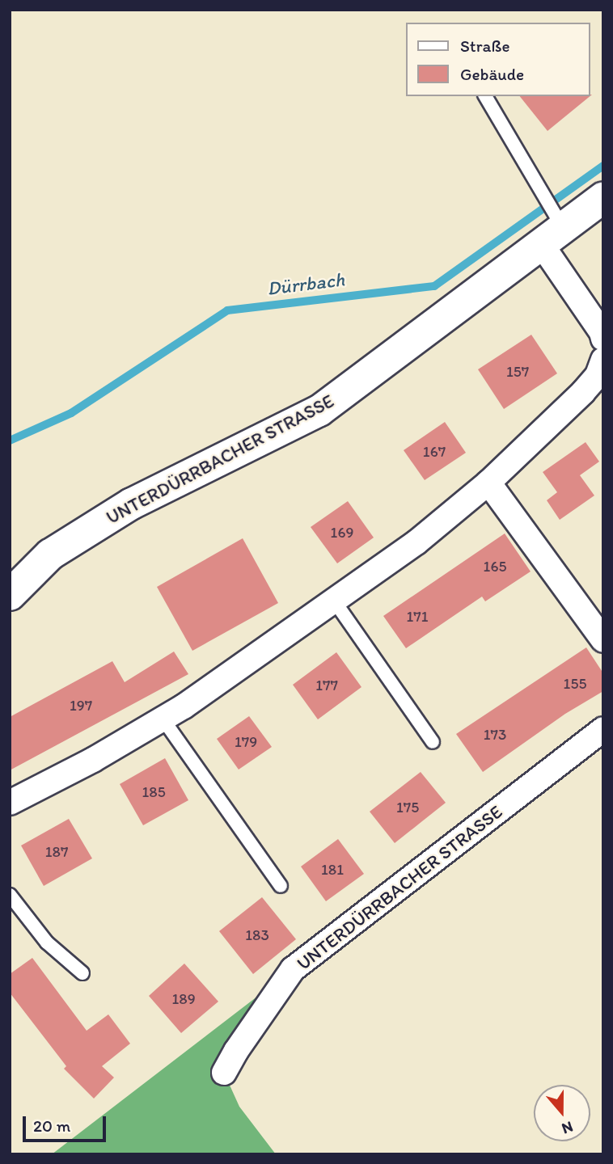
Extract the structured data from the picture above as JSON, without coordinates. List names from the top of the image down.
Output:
{
  "streets": {
    "street": ["UNTERDÜRRBACHER STRASSE"]
  },
  "water": ["Dürrbach"],
  "house_numbers": [
    "157",
    "167",
    "169",
    "165",
    "171",
    "155",
    "177",
    "197",
    "173",
    "179",
    "185",
    "175",
    "187",
    "181",
    "183",
    "189"
  ],
  "legend": ["Straße", "Gebäude"],
  "scale_bar": "20 m",
  "north": "bottom"
}
